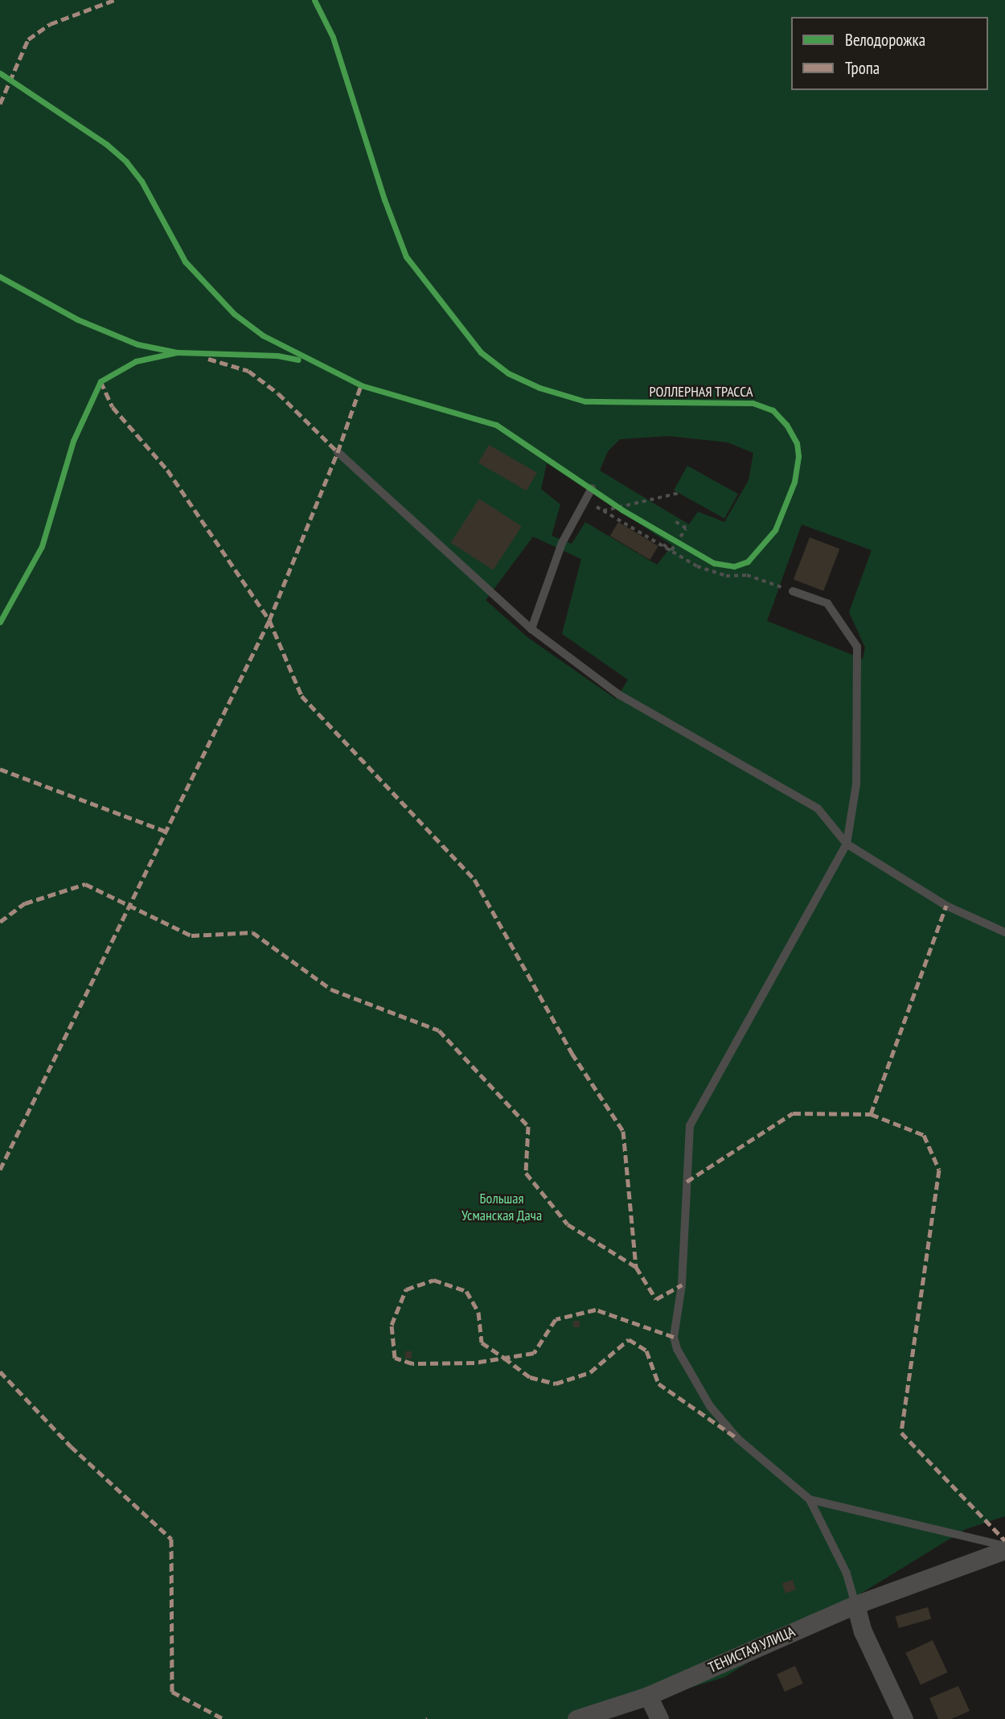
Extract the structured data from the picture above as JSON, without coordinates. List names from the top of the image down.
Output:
{
  "streets": {
    "street": ["ТЕНИСТАЯ УЛИЦА"],
    "cycle path": ["РОЛЛЕРНАЯ ТРАССА"]
  },
  "parks": ["Большая Усманская Дача"],
  "legend": ["Велодорожка", "Тропа"]
}
